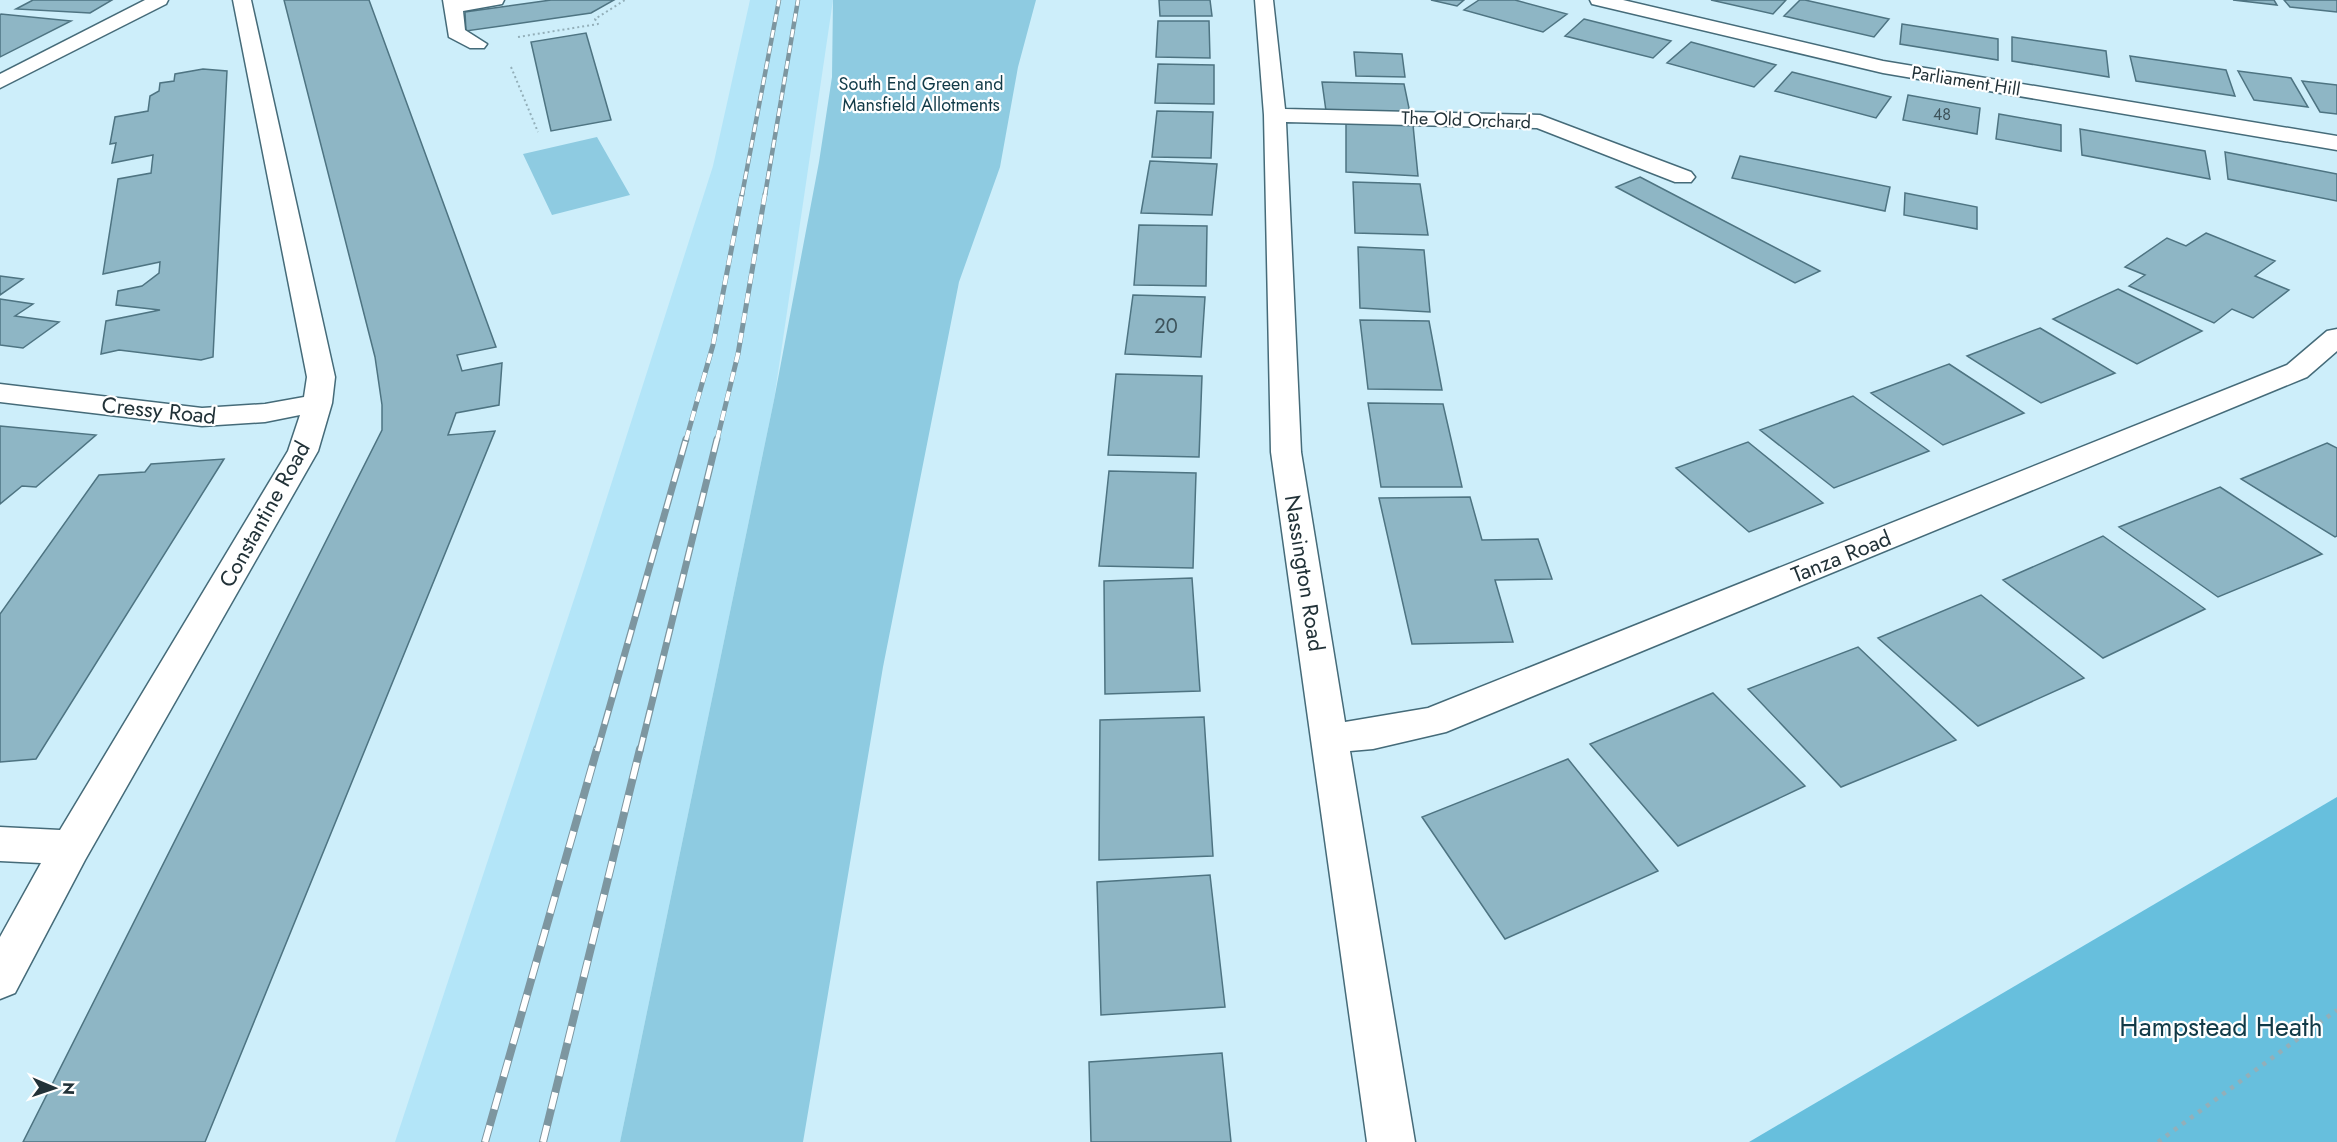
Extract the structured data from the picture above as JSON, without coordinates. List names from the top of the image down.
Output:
{
  "streets": {
    "street": [
      "Parliament Hill",
      "The Old Orchard",
      "Cressy Road",
      "Constantine Road",
      "Tanza Road",
      "Nassington Road"
    ]
  },
  "crossings": [
    ["The Old Orchard", "Nassington Road"],
    ["Cressy Road", "Constantine Road"],
    ["Tanza Road", "Nassington Road"]
  ],
  "parks": ["South End Green and Mansfield Allotments", "Hampstead Heath"],
  "house_numbers": ["48", "20"],
  "north": "right"
}
